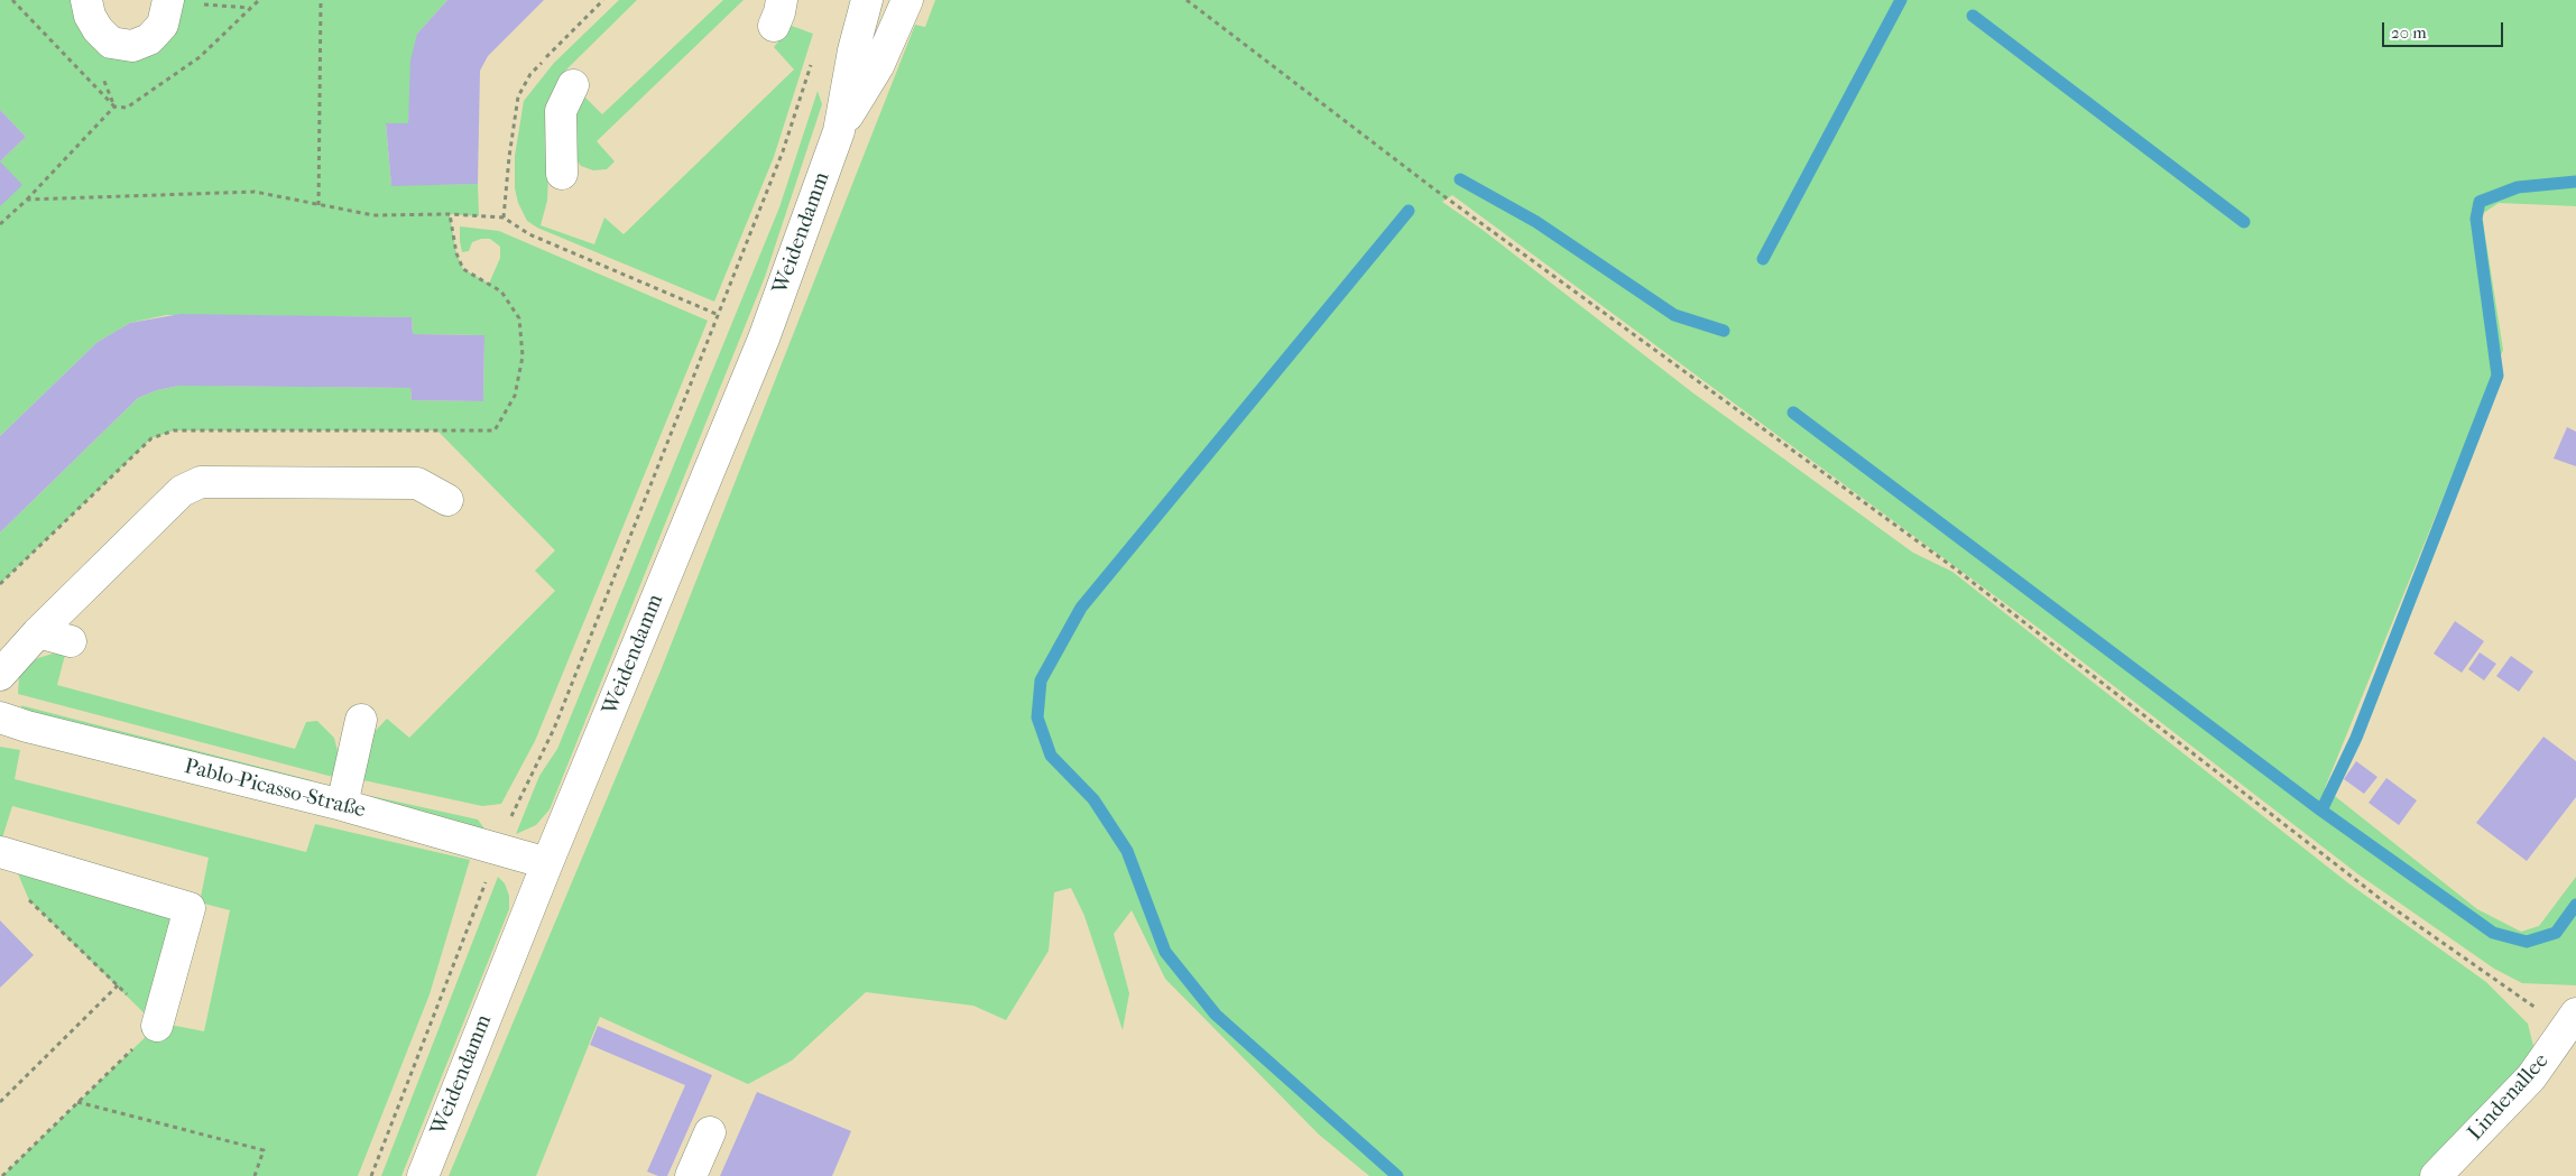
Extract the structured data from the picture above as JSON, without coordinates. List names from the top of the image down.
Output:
{
  "streets": {
    "street": ["Weidendamm", "Pablo-Picasso-Straße", "Lindenallee"]
  },
  "crossings": [
    ["Weidendamm", "Pablo-Picasso-Straße"]
  ],
  "scale_bar": "20 m"
}
